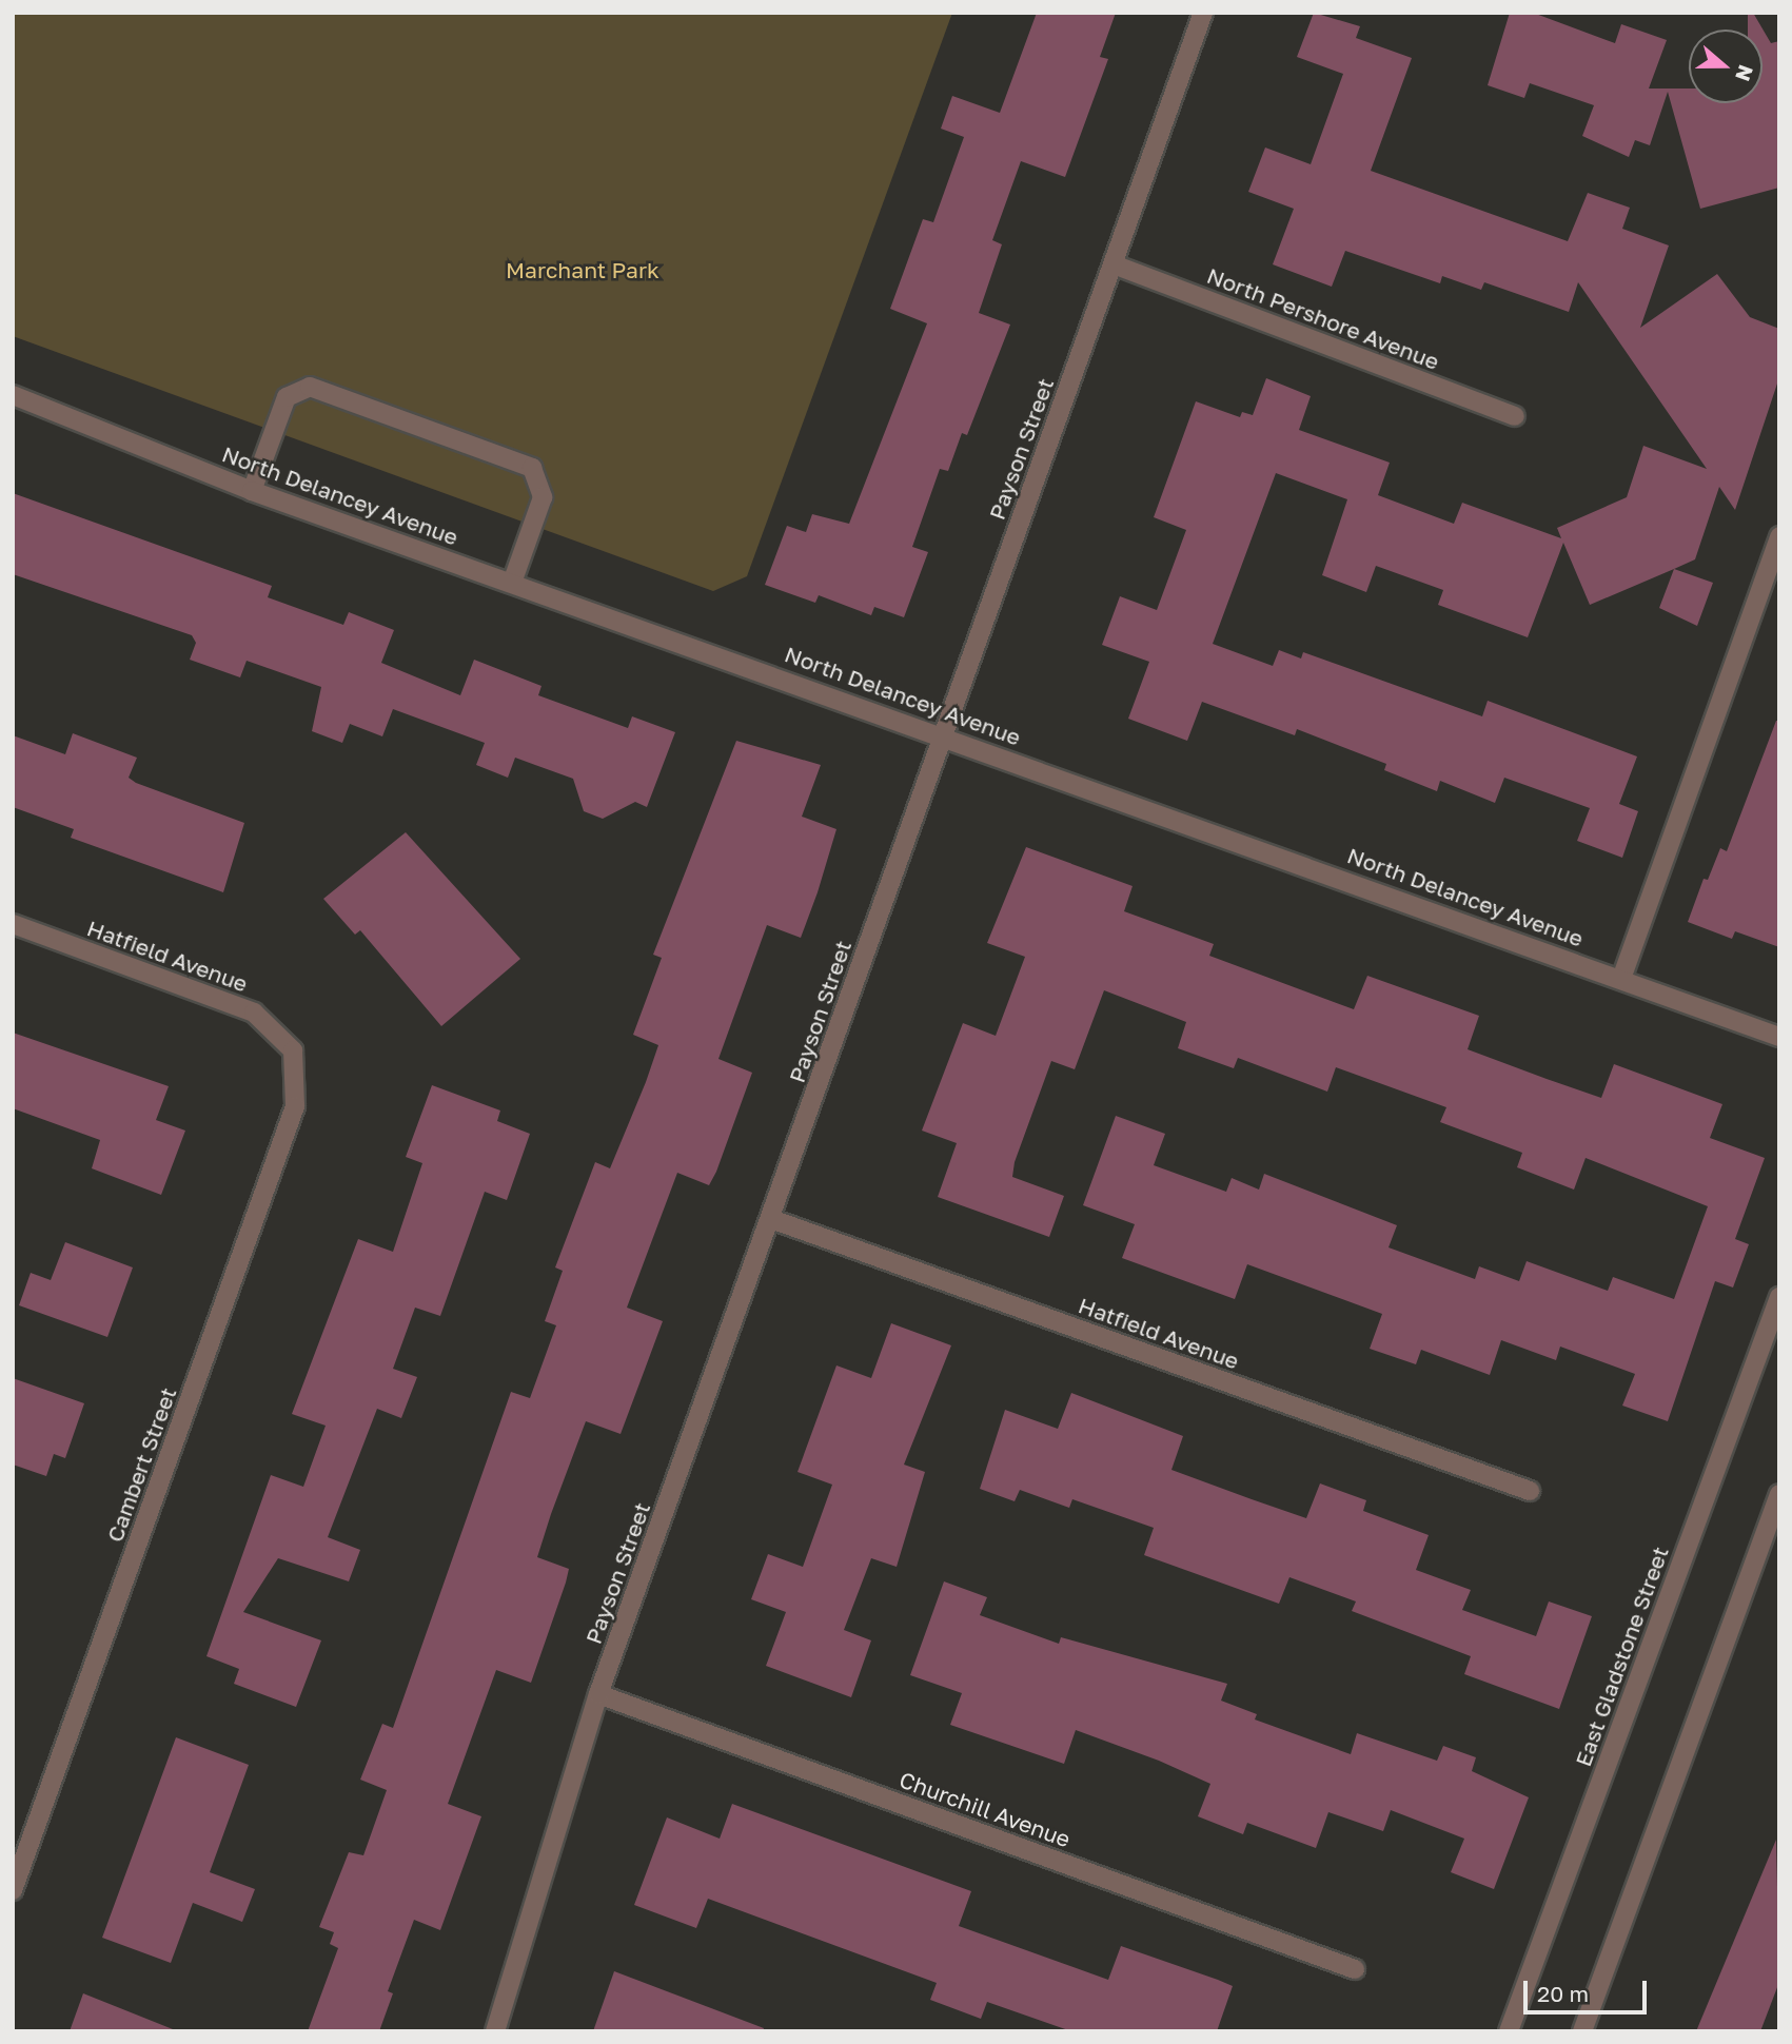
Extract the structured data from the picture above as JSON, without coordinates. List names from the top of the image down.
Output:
{
  "streets": {
    "street": [
      "North Pershore Avenue",
      "Payson Street",
      "North Delancey Avenue",
      "Hatfield Avenue",
      "Cambert Street",
      "East Gladstone Street",
      "Churchill Avenue"
    ]
  },
  "crossings": [
    ["North Pershore Avenue", "Payson Street"],
    ["Payson Street", "North Delancey Avenue"],
    ["Payson Street", "Hatfield Avenue"],
    ["Payson Street", "Churchill Avenue"],
    ["Hatfield Avenue", "Cambert Street"]
  ],
  "parks": ["Marchant Park"],
  "scale_bar": "20 m",
  "north": "right"
}
